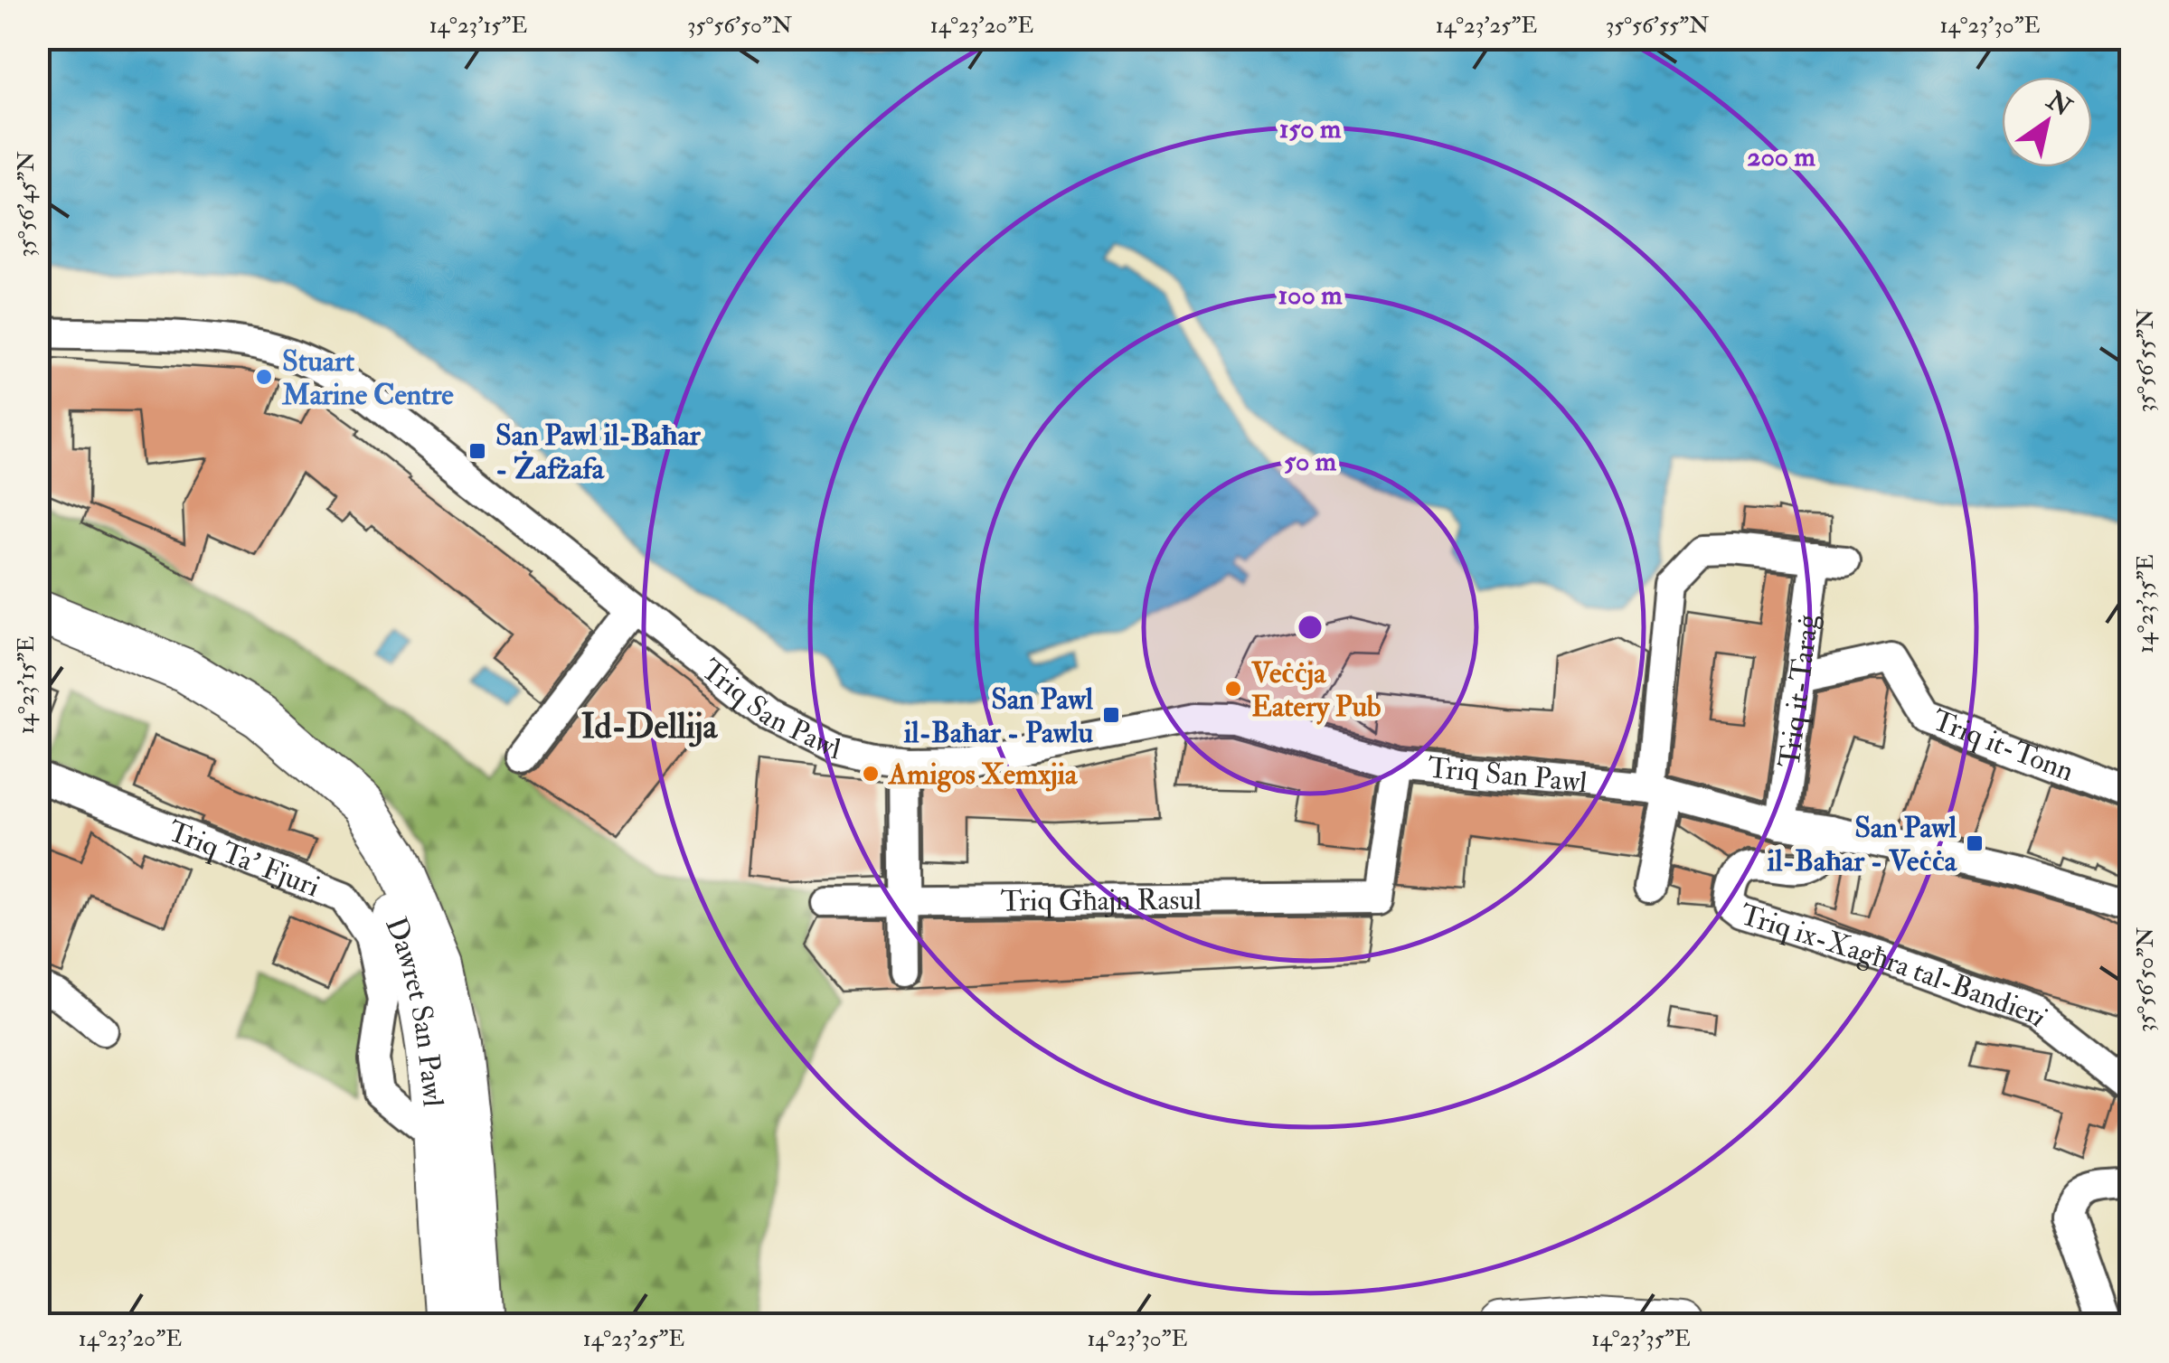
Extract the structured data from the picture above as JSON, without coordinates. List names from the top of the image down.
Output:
{
  "streets": {
    "highway": ["Dawret San Pawl"],
    "street": [
      "Triq it-Taraġ",
      "Triq San Pawl",
      "Triq it-Tonn",
      "Triq Ta' Fjuri",
      "Triq Għajn Rasul",
      "Triq ix-Xagħra tal-Bandieri"
    ]
  },
  "crossings": [
    ["Triq it-Taraġ", "Triq San Pawl"],
    ["Triq it-Taraġ", "Triq it-Tonn"],
    ["Triq San Pawl", "Triq Għajn Rasul"],
    ["Triq San Pawl", "Triq ix-Xagħra tal-Bandieri"],
    ["Triq Ta' Fjuri", "Dawret San Pawl"]
  ],
  "districts": ["Id-Dellija"],
  "places": {
    "other": ["Stuart Marine Centre", "Veċċja Eatery Pub", "Amigos Xemxjia"],
    "transit": ["San Pawl il-Baħar - Żafżafa", "San Pawl il-Baħar - Pawlu", "San Pawl il-Baħar - Veċċa"]
  },
  "north": "top right",
  "coordinates": [
    "14°23'15\"E",
    "35°56'50\"N",
    "14°23'20\"E",
    "14°23'25\"E",
    "35°56'55\"N",
    "14°23'30\"E",
    "35°56'45\"N",
    "14°23'35\"E"
  ],
  "rings": [
    "150 m",
    "200 m",
    "100 m",
    "50 m"
  ]
}
